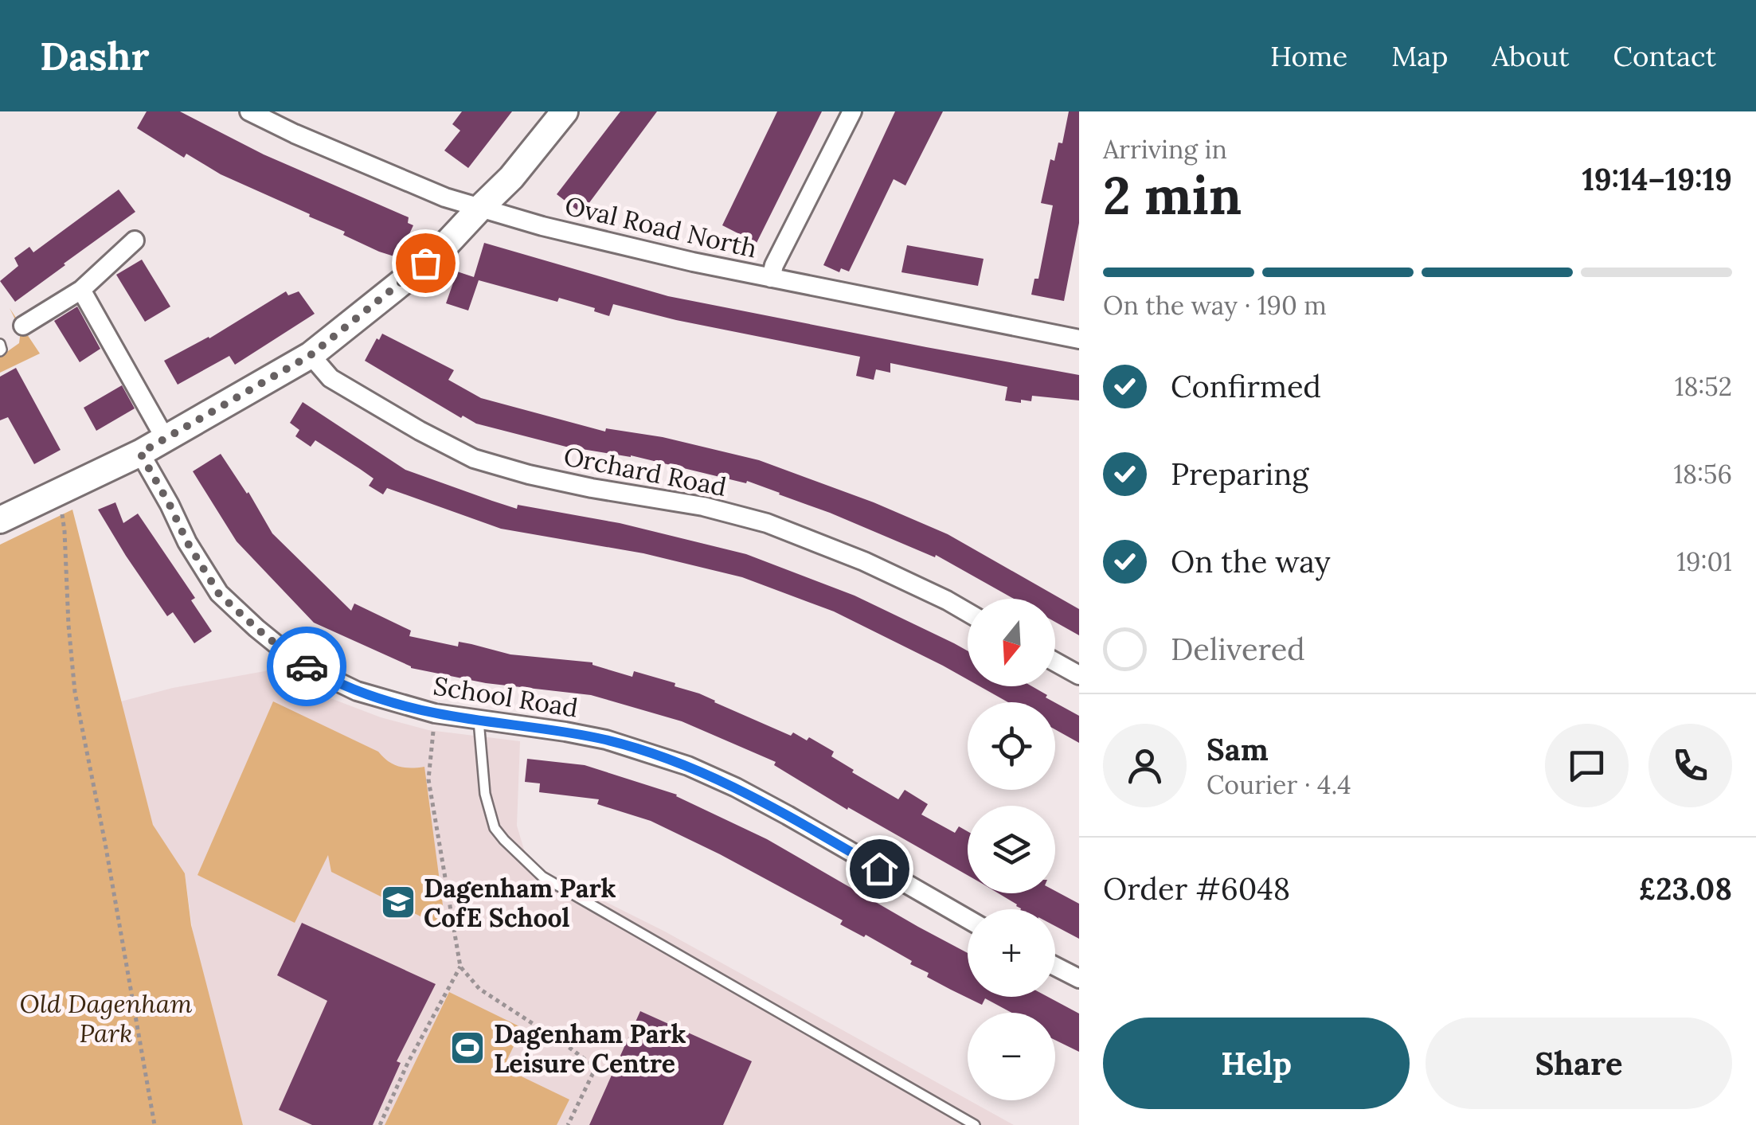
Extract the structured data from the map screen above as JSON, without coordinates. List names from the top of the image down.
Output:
{
  "streets": {
    "street": ["Oval Road North", "Orchard Road", "School Road"]
  },
  "parks": ["Old Dagenham Park"],
  "places": {
    "school or university": ["Dagenham Park CofE School"],
    "sports": ["Dagenham Park Leisure Centre"]
  },
  "north": "bottom",
  "page": {
    "header": "Dashr",
    "nav": [
      "Home",
      "Map",
      "About",
      "Contact"
    ],
    "heading": ["2 min", "Arriving in", "19:14–19:19"],
    "panel": [
      "Sam",
      "Courier · 4.4",
      "Order #6048",
      "£23.08"
    ],
    "bar": "On the way · 190 m",
    "list": [
      ["Confirmed", "18:52"],
      ["Preparing", "18:56"],
      ["On the way", "19:01"],
      "Delivered"
    ],
    "map_buttons": ["+", "−"],
    "buttons": ["Help", "Share"]
  }
}
